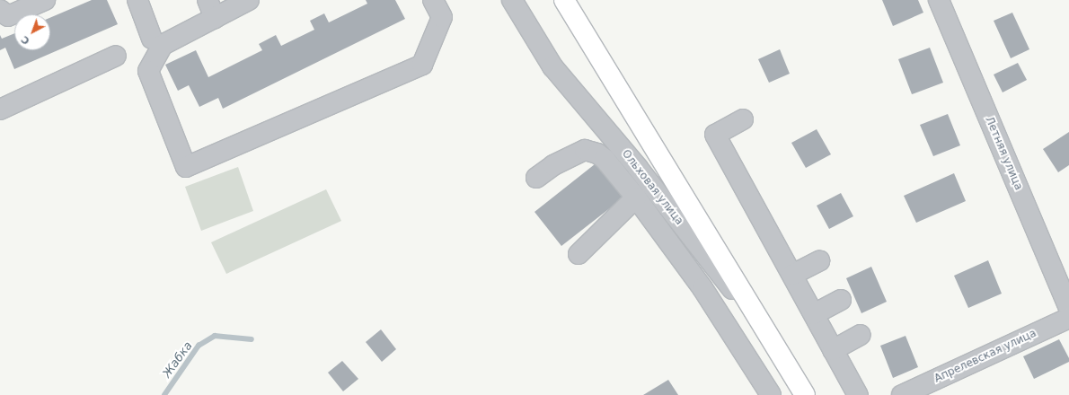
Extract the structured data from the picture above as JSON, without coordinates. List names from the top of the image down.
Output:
{
  "streets": {
    "main road": ["Ольховая улица"],
    "street": ["Летняя улица", "Апрелевская улица"]
  },
  "water": ["Жабка"],
  "north": "bottom left"
}
